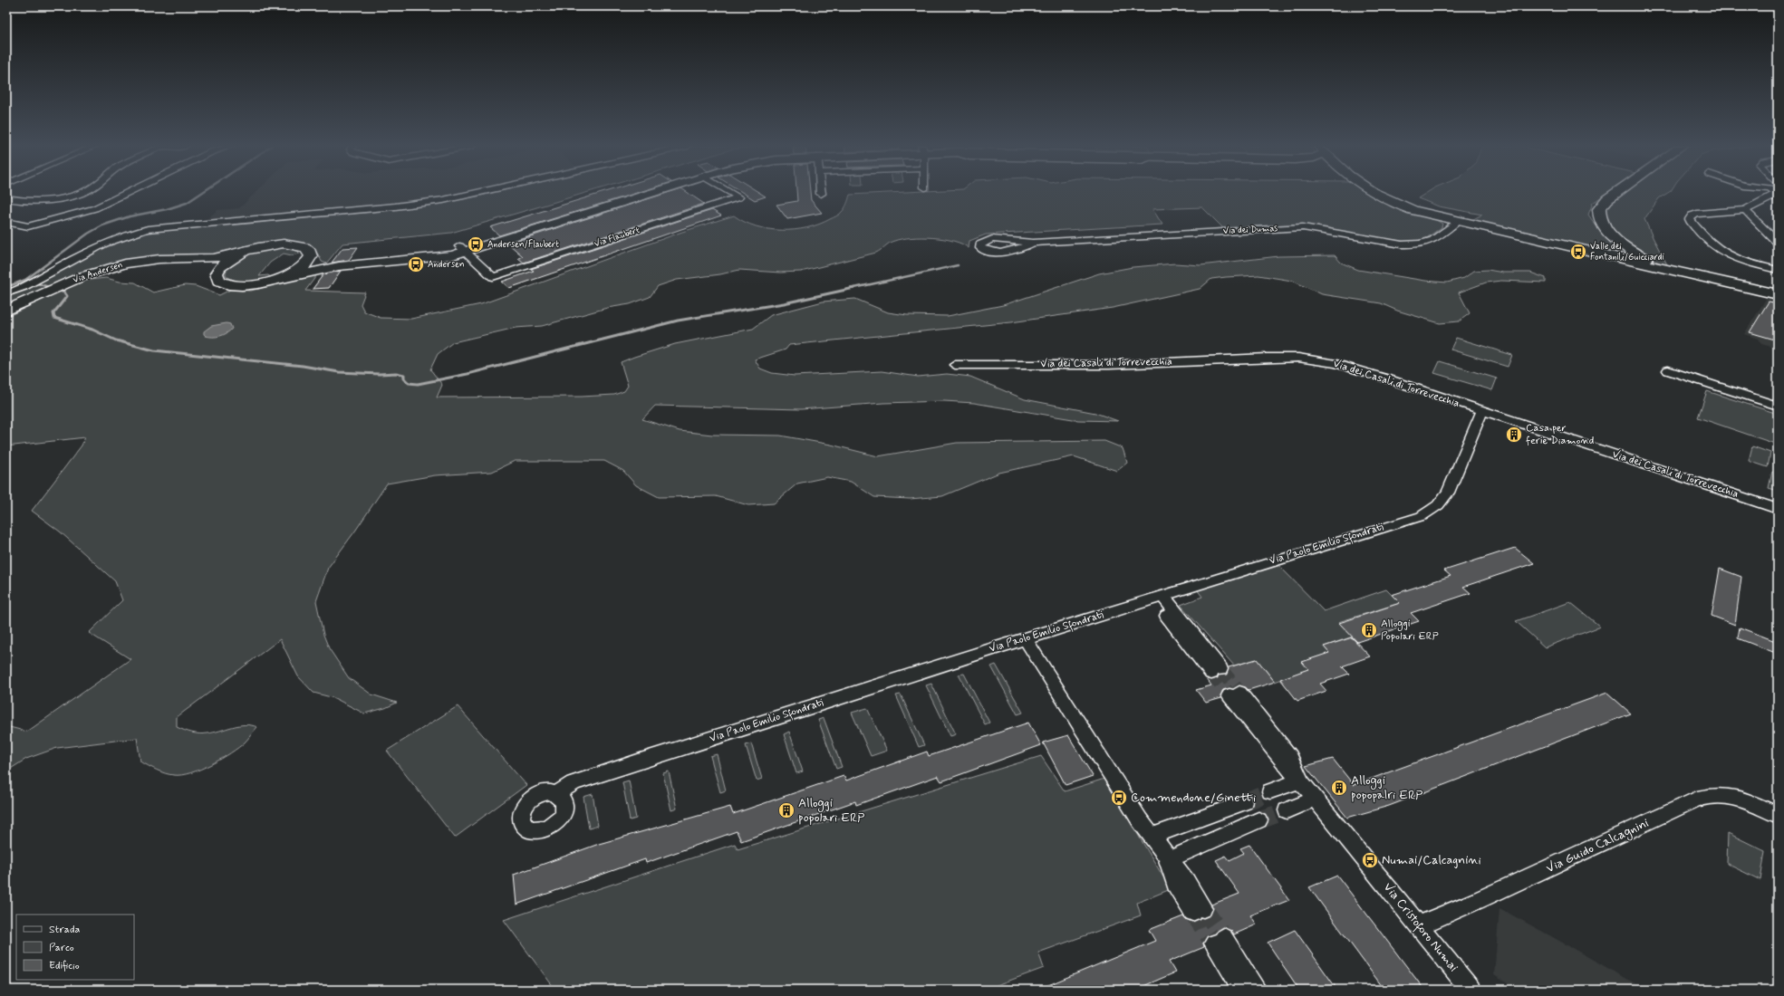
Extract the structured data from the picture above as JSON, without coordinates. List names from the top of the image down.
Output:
{
  "streets": {
    "street": [
      "Via dei Dumas",
      "Via Flaubert",
      "Via Andersen",
      "Via dei Casali di Torrevecchia",
      "Via Paolo Emilio Sfondrati",
      "Via Guido Calcagnini",
      "Via Cristoforo Numai"
    ]
  },
  "crossings": [
    ["Via Flaubert", "Via Andersen"],
    ["Via dei Casali di Torrevecchia", "Via Paolo Emilio Sfondrati"],
    ["Via Guido Calcagnini", "Via Cristoforo Numai"]
  ],
  "places": {
    "bus stop": [
      "Andersen/Flaubert",
      "Valle dei Fontanili/Guicciardi",
      "Andersen",
      "Commendone/Ginetti",
      "Numai/Calcagnini"
    ],
    "building": [
      "Casa per ferie Diamond",
      "Alloggi Popolari ERP",
      "Alloggi popopalri ERP",
      "Alloggi popolari ERP"
    ]
  },
  "legend": ["Strada", "Parco", "Edificio"]
}
